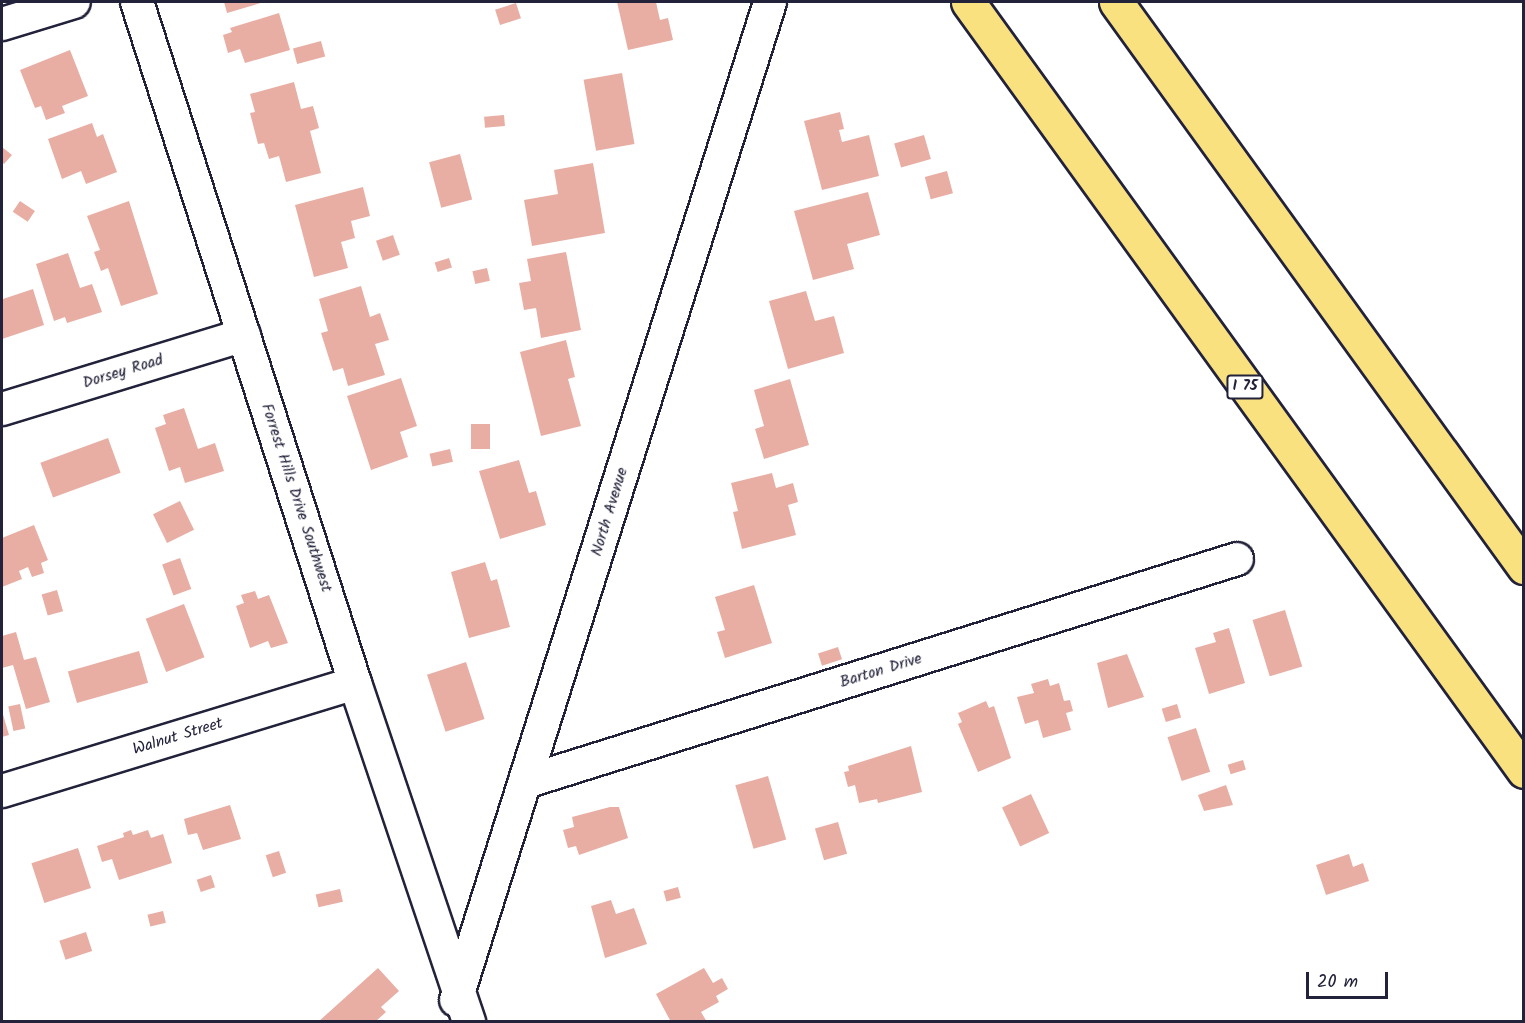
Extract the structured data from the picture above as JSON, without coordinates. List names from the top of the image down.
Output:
{
  "streets": {
    "highway": ["I 75"],
    "street": [
      "Dorsey Road",
      "Forrest Hills Drive Southwest",
      "North Avenue",
      "Barton Drive",
      "Walnut Street"
    ]
  },
  "crossings": [
    ["Dorsey Road", "Forrest Hills Drive Southwest"],
    ["Forrest Hills Drive Southwest", "North Avenue"],
    ["Forrest Hills Drive Southwest", "Walnut Street"],
    ["North Avenue", "Barton Drive"]
  ],
  "scale_bar": "20 m"
}
